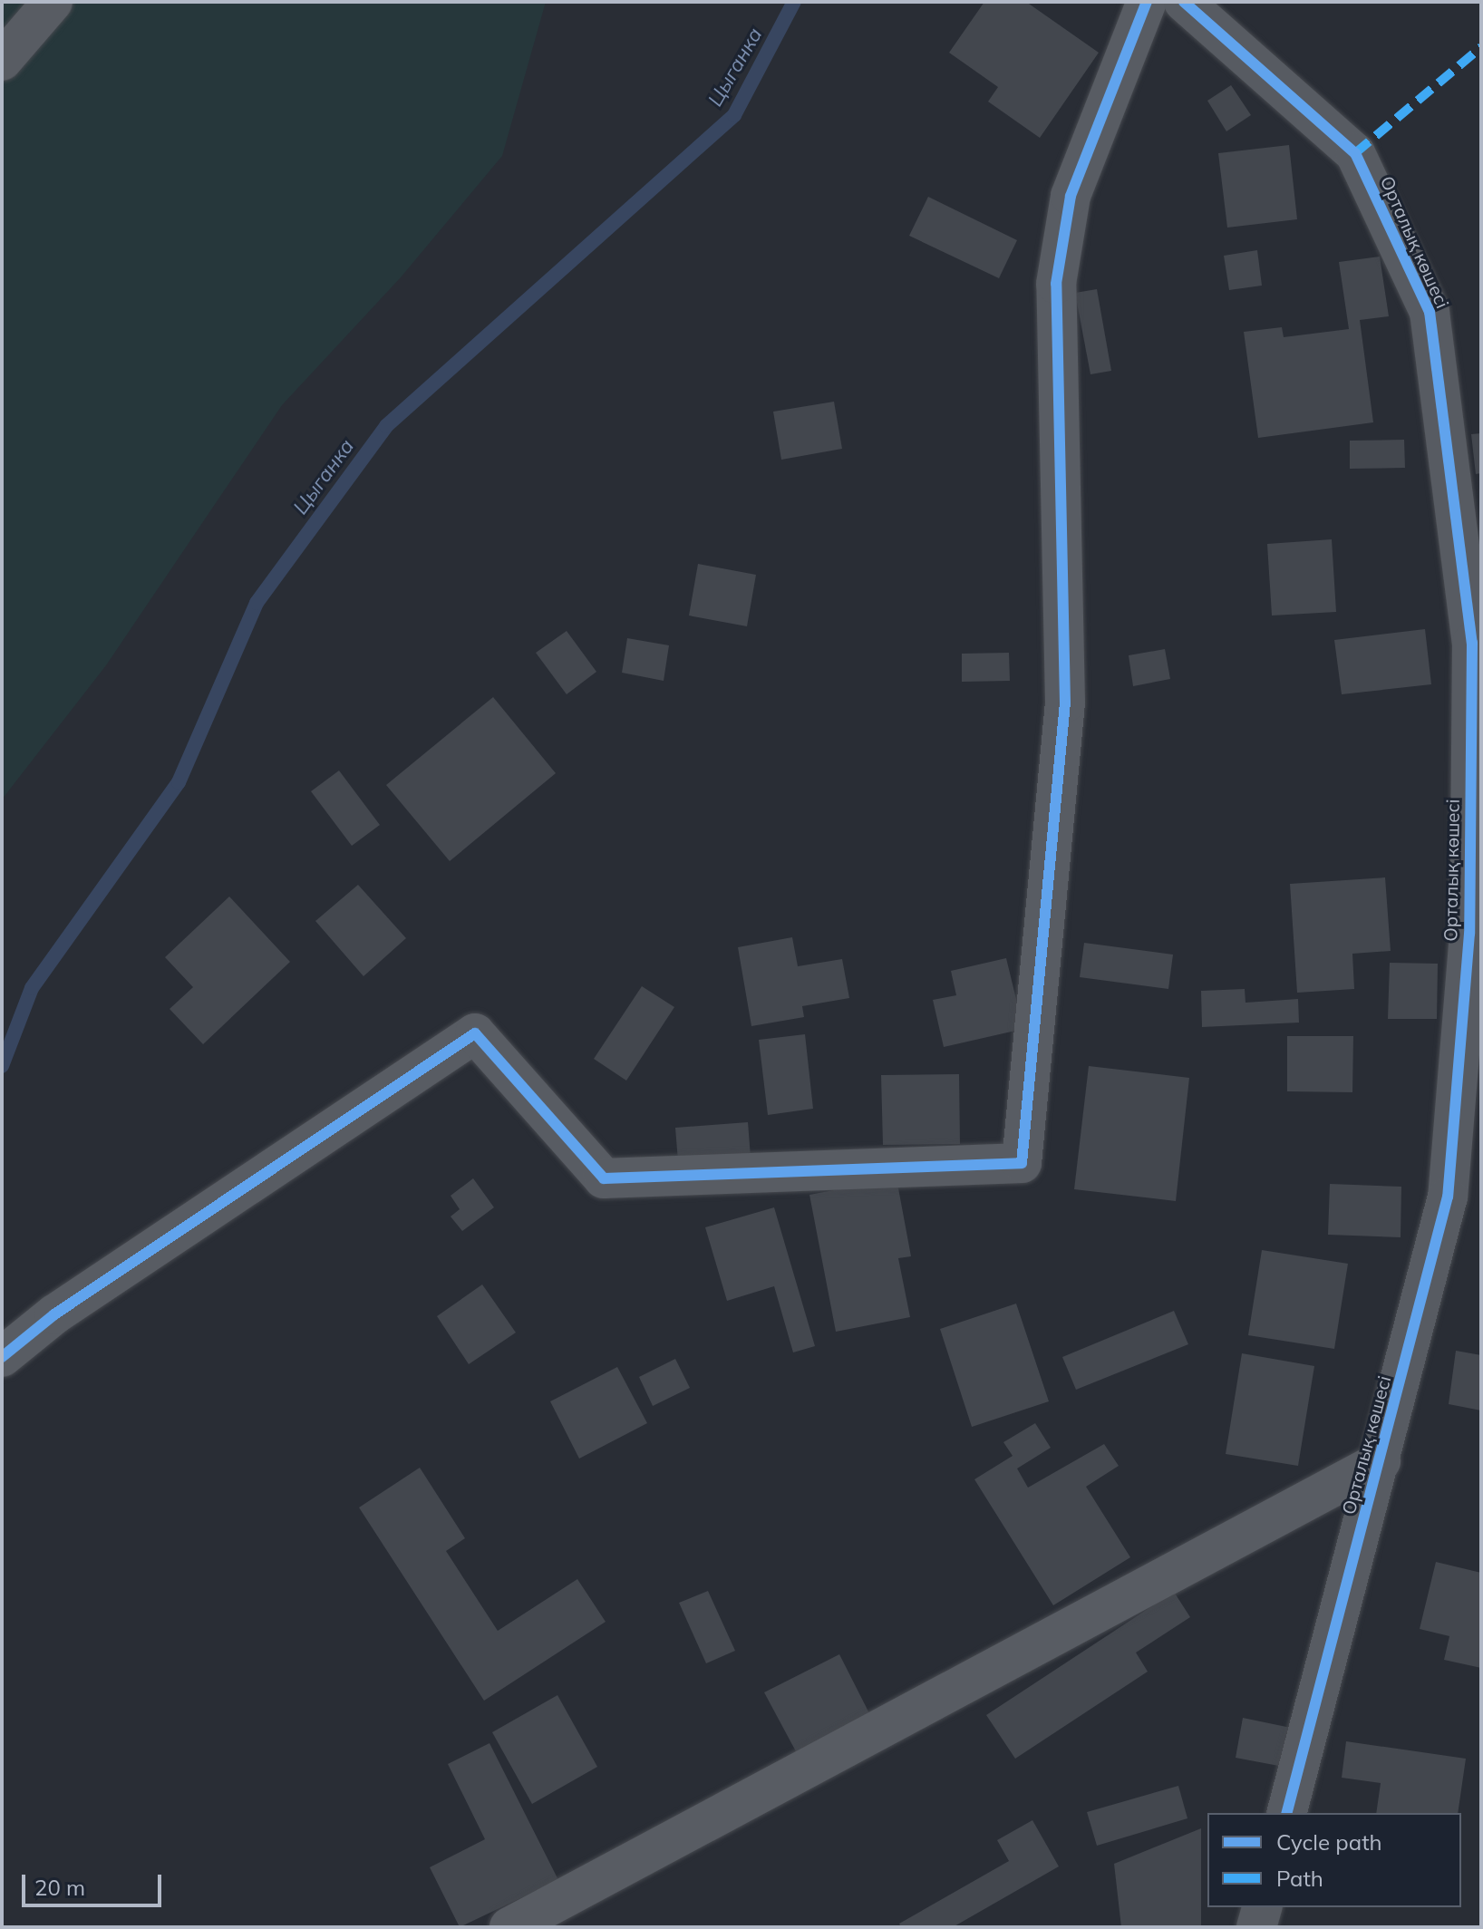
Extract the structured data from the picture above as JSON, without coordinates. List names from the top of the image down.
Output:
{
  "streets": {
    "street": ["Орталық көшесі"]
  },
  "water": ["Цыганка"],
  "legend": ["Cycle path", "Path"],
  "scale_bar": "20 m"
}
